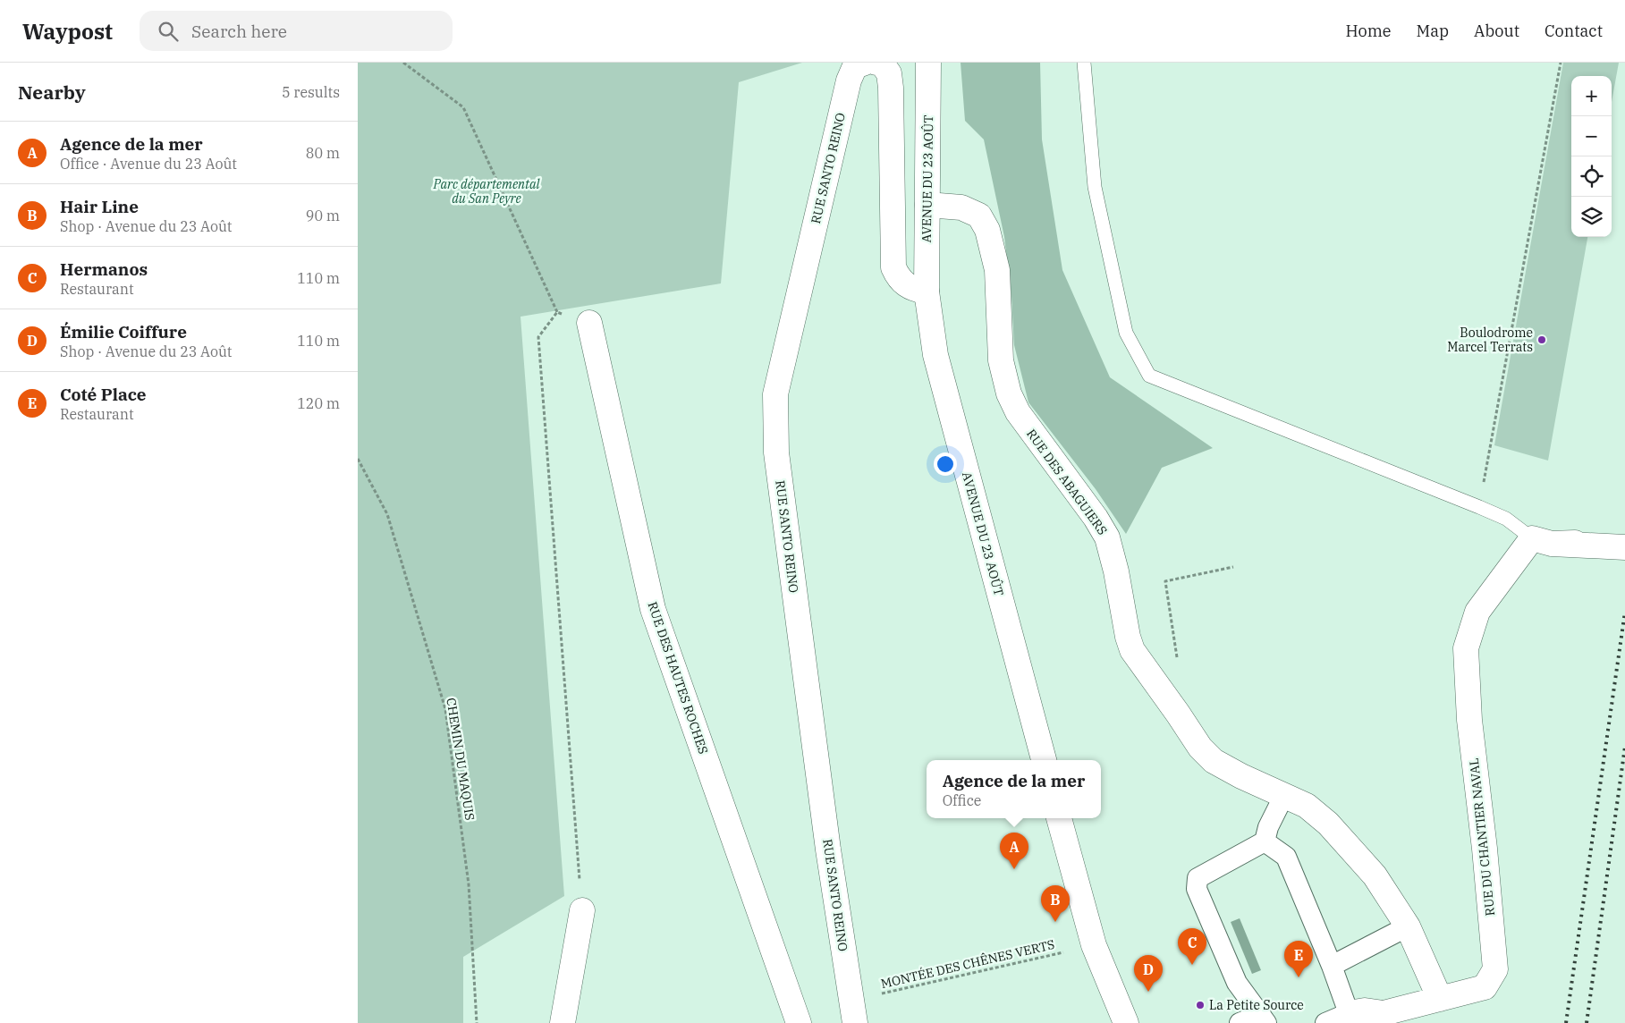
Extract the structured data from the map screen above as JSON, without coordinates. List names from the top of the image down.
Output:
{
  "streets": {
    "street": [
      "RUE SANTO REINO",
      "AVENUE DU 23 AOÛT",
      "RUE DES ABAGUIERS",
      "RUE DES HAUTES ROCHES",
      "RUE DU CHANTIER NAVAL"
    ],
    "path": ["CHEMIN DU MAQUIS", "MONTÉE DES CHÊNES VERTS"]
  },
  "crossings": [
    ["AVENUE DU 23 AOÛT", "RUE DES ABAGUIERS"],
    ["RUE DES ABAGUIERS", "RUE DU CHANTIER NAVAL"]
  ],
  "parks": ["Parc départemental du San Peyre"],
  "places": ["Boulodrome Marcel Terrats", "La Petite Source"],
  "page": {
    "header": "Waypost",
    "search": "Search here",
    "nav": [
      "Home",
      "Map",
      "About",
      "Contact"
    ],
    "heading": ["Nearby", "5 results"],
    "map_buttons": ["+", "−"],
    "list": [
      {
        "mark": "A",
        "name": "Agence de la mer",
        "note": "Office · Avenue du 23 Août",
        "value": "80 m"
      },
      {
        "mark": "B",
        "name": "Hair Line",
        "note": "Shop · Avenue du 23 Août",
        "value": "90 m"
      },
      {
        "mark": "C",
        "name": "Hermanos",
        "note": "Restaurant",
        "value": "110 m"
      },
      {
        "mark": "D",
        "name": "Émilie Coiffure",
        "note": "Shop · Avenue du 23 Août",
        "value": "110 m"
      },
      {
        "mark": "E",
        "name": "Coté Place",
        "note": "Restaurant",
        "value": "120 m"
      }
    ],
    "popup": ["Agence de la mer", "Office"],
    "pins": [
      "A",
      "B",
      "C",
      "E",
      "D"
    ]
  }
}
